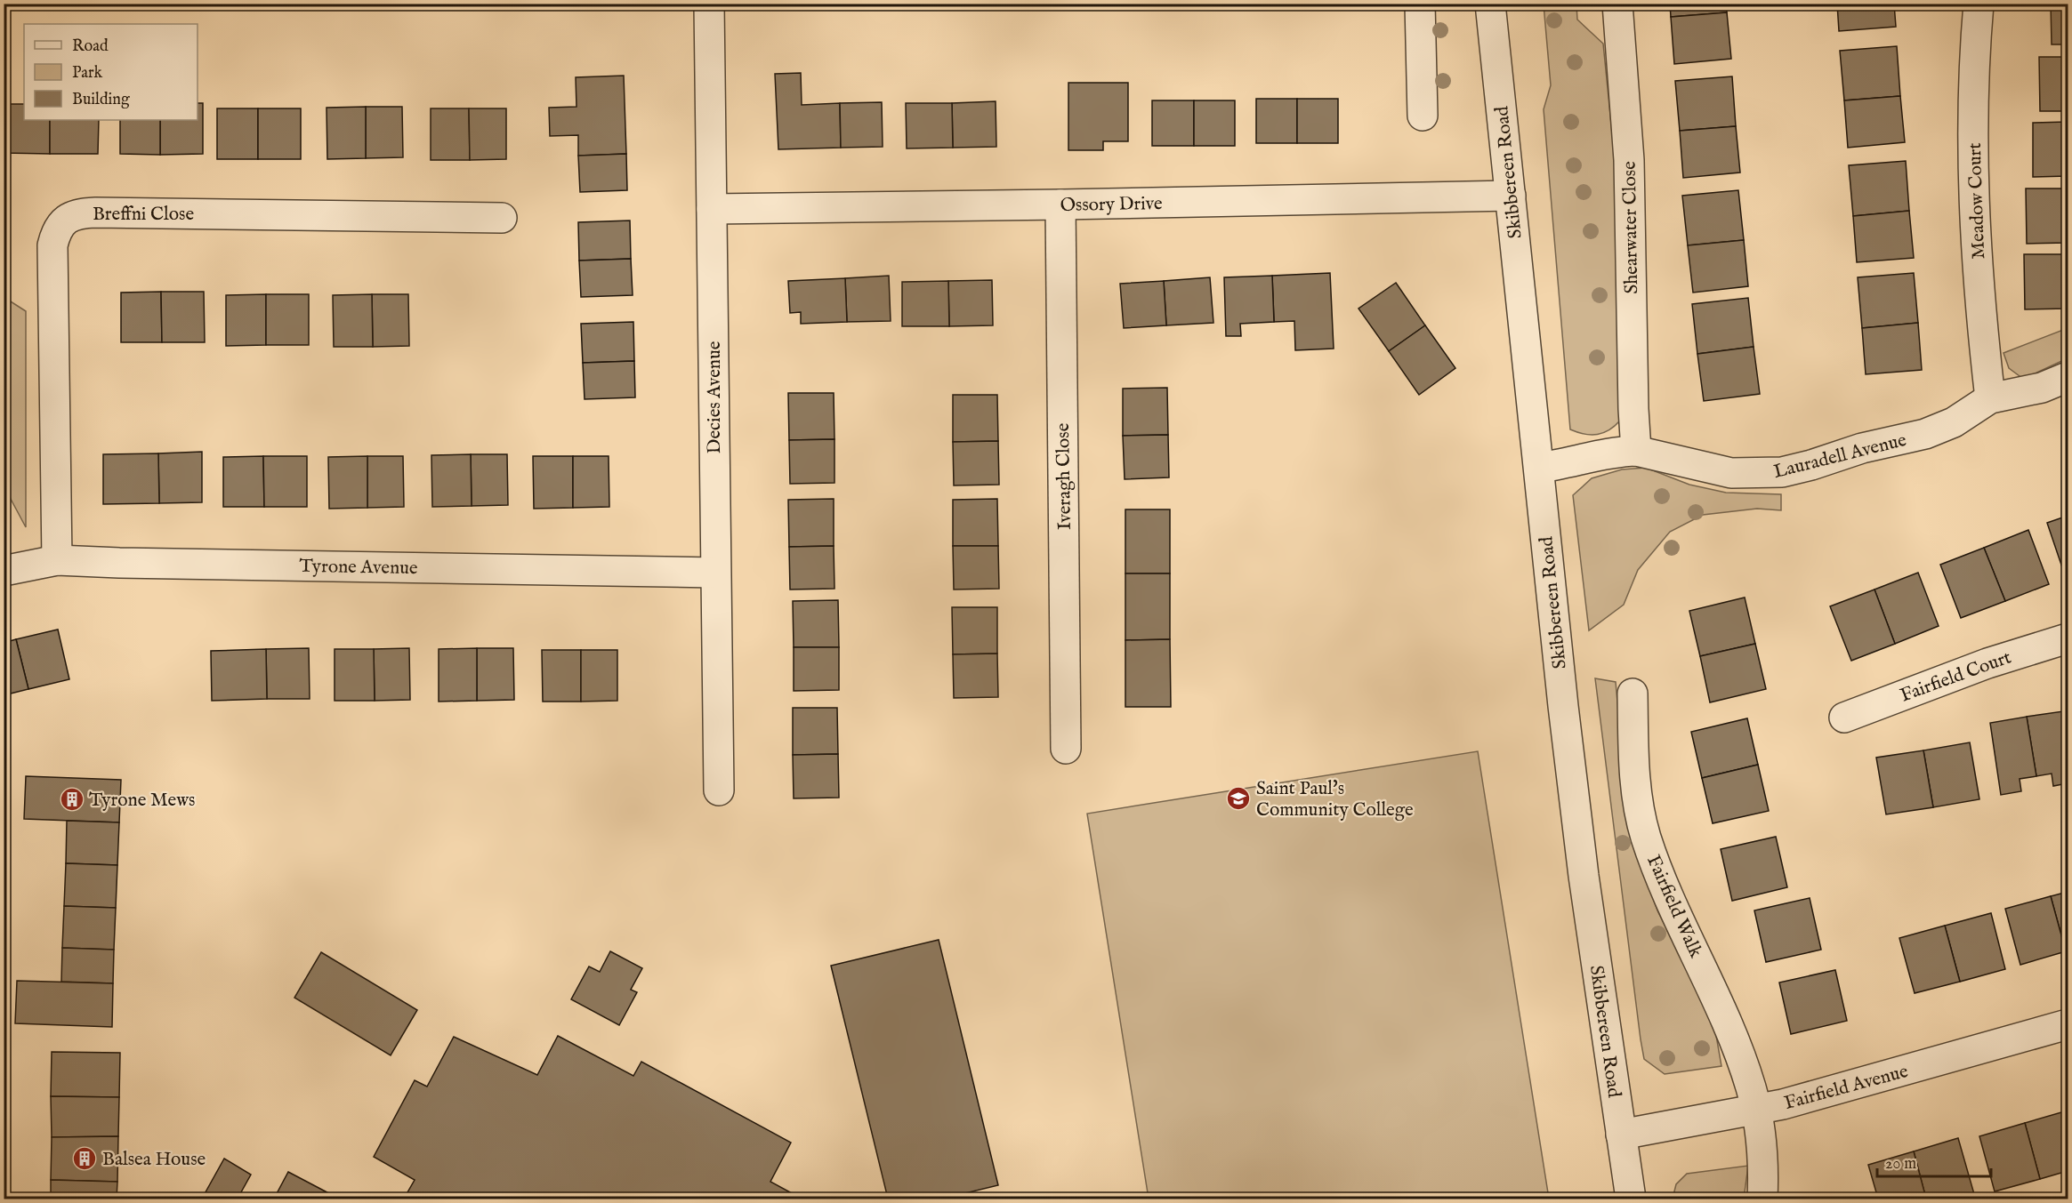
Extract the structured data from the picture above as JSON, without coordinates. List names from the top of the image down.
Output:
{
  "streets": {
    "street": [
      "Skibbereen Road",
      "Meadow Court",
      "Ossory Drive",
      "Breffni Close",
      "Shearwater Close",
      "Decies Avenue",
      "Lauradell Avenue",
      "Iveragh Close",
      "Tyrone Avenue",
      "Fairfield Court",
      "Fairfield Walk",
      "Fairfield Avenue"
    ]
  },
  "crossings": [
    ["Skibbereen Road", "Ossory Drive"],
    ["Skibbereen Road", "Lauradell Avenue"],
    ["Skibbereen Road", "Fairfield Avenue"],
    ["Meadow Court", "Lauradell Avenue"],
    ["Ossory Drive", "Decies Avenue"],
    ["Ossory Drive", "Iveragh Close"],
    ["Breffni Close", "Tyrone Avenue"],
    ["Shearwater Close", "Lauradell Avenue"],
    ["Decies Avenue", "Tyrone Avenue"],
    ["Fairfield Walk", "Fairfield Avenue"]
  ],
  "places": {
    "school or university": ["Saint Paul's Community College"],
    "building": ["Tyrone Mews", "Balsea House"]
  },
  "legend": ["Road", "Park", "Building"],
  "scale_bar": "20 m"
}
